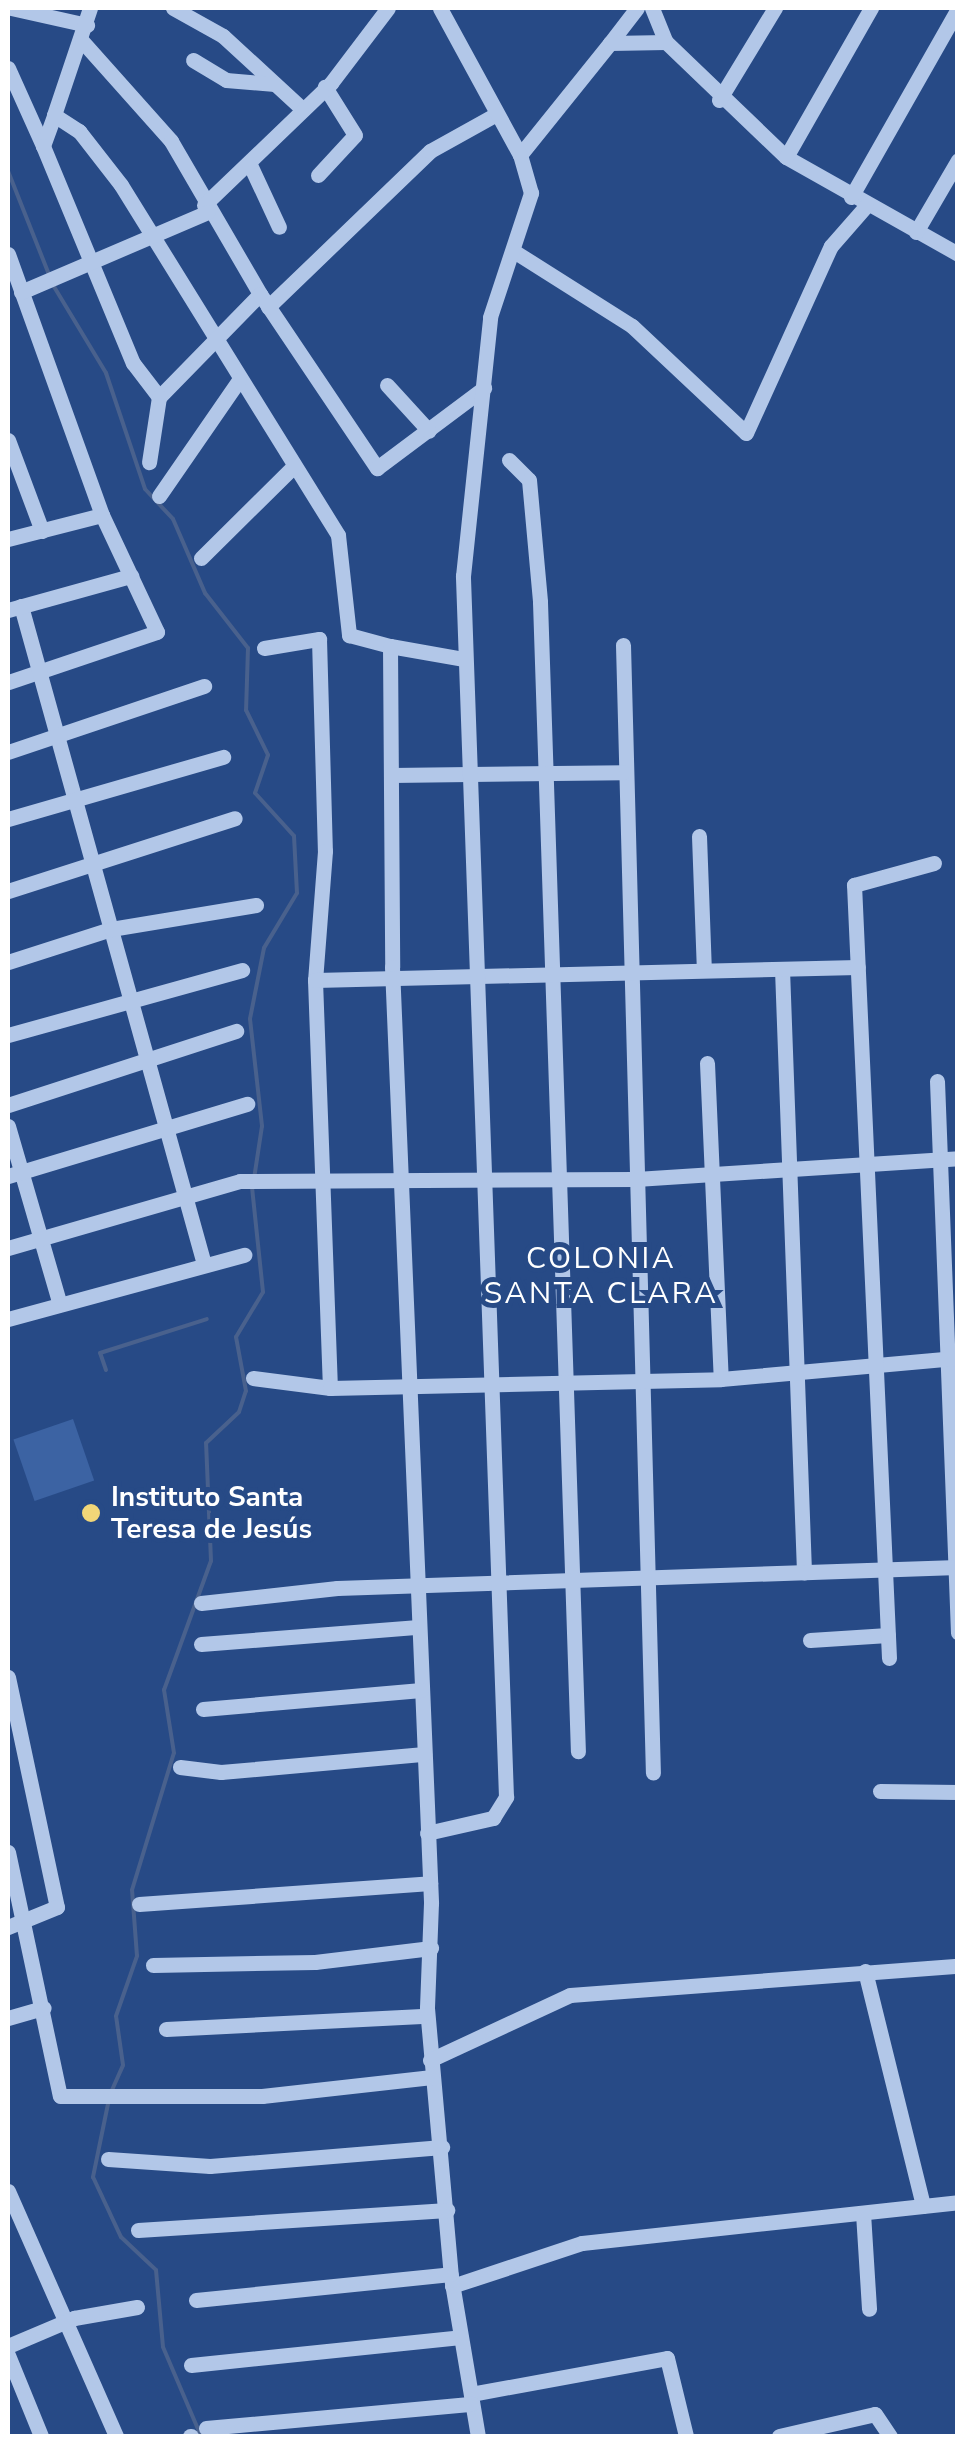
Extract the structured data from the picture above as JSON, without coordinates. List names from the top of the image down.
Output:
{
  "districts": ["COLONIA SANTA CLARA"],
  "places": ["Instituto Santa Teresa de Jesús"]
}
